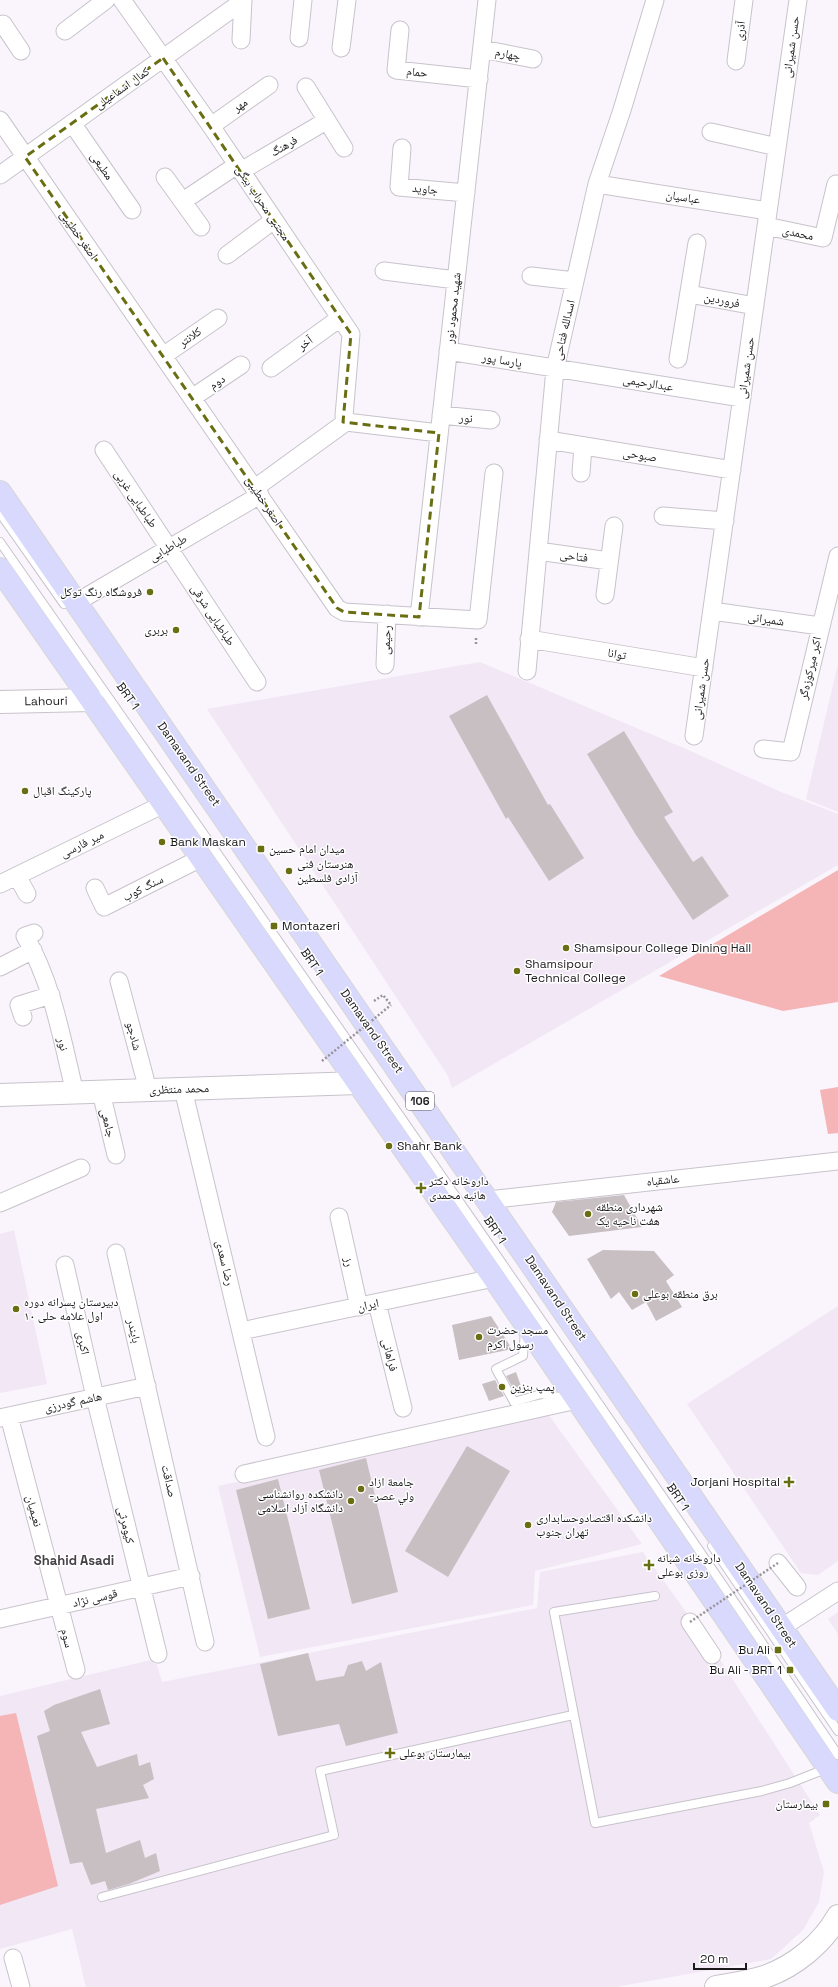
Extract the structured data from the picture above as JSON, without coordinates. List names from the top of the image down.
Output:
{
  "streets": {
    "main road": [
      "Lahouri",
      "Damavand Street",
      "محمد منتظری",
      "106"
    ],
    "street": [
      "آذری",
      "حسن شمیرانی",
      "چهارم",
      "حمام",
      "کمال اسماعیلی",
      "مهر",
      "فرهنگ",
      "مطیعی",
      "جاوید",
      "عباسیان",
      "مجتبی محراب بیگی",
      "محمدی",
      "اصغر خطیبی",
      "فروردین",
      "شهید محمود نور",
      "اسدالله فتاحی",
      "کلانتر",
      "آخر",
      "پارسا پور",
      "دوم",
      "عبدالرحیمی",
      "نور",
      "صبوحی",
      "طباطبایی غربی",
      "طباطبایی",
      "فتاحی",
      "طباطبایی شرقی",
      "شمیرانی",
      "رحیمی",
      "توانا",
      "اکبر میرکوزه‌گر",
      "میر فارسی",
      "سنگ کوب",
      "شادجو",
      "جامعی",
      "عاشقباه",
      "رز",
      "رضا سعدی",
      "ایران",
      "بایندر",
      "اکبری",
      "فراهانی",
      "هاشم گودرزی",
      "صداقت",
      "نعیمیان",
      "کیومرثی",
      "قوسی نژاد",
      "سوم"
    ],
    "lane": ["BRT 1"]
  },
  "crossings": [
    ["حسن شمیرانی", "عباسیان"],
    ["حسن شمیرانی", "محمدی"],
    ["حسن شمیرانی", "فروردین"],
    ["حسن شمیرانی", "عبدالرحیمی"],
    ["حسن شمیرانی", "صبوحی"],
    ["حسن شمیرانی", "شمیرانی"],
    ["حسن شمیرانی", "توانا"],
    ["چهارم", "شهید محمود نور"],
    ["حمام", "شهید محمود نور"],
    ["کمال اسماعیلی", "مطیعی"],
    ["کمال اسماعیلی", "مجتبی محراب بیگی"],
    ["کمال اسماعیلی", "اصغر خطیبی"],
    ["مهر", "مجتبی محراب بیگی"],
    ["فرهنگ", "مجتبی محراب بیگی"],
    ["جاوید", "شهید محمود نور"],
    ["عباسیان", "محمدی"],
    ["عباسیان", "اسدالله فتاحی"],
    ["مجتبی محراب بیگی", "آخر"],
    ["مجتبی محراب بیگی", "طباطبایی"],
    ["اصغر خطیبی", "شهید محمود نور"],
    ["اصغر خطیبی", "کلانتر"],
    ["اصغر خطیبی", "دوم"],
    ["اصغر خطیبی", "طباطبایی"],
    ["اصغر خطیبی", "رحیمی"],
    ["شهید محمود نور", "پارسا پور"],
    ["شهید محمود نور", "نور"],
    ["اسدالله فتاحی", "پارسا پور"],
    ["اسدالله فتاحی", "عبدالرحیمی"],
    ["اسدالله فتاحی", "صبوحی"],
    ["اسدالله فتاحی", "فتاحی"],
    ["اسدالله فتاحی", "توانا"],
    ["پارسا پور", "عبدالرحیمی"],
    ["نور", "محمد منتظری"],
    ["طباطبایی غربی", "طباطبایی"],
    ["طباطبایی غربی", "طباطبایی شرقی"],
    ["طباطبایی", "طباطبایی شرقی"],
    ["طباطبایی", "Damavand Street"],
    ["شمیرانی", "اکبر میرکوزه‌گر"],
    ["Damavand Street", "عاشقباه"],
    ["شادجو", "محمد منتظری"],
    ["محمد منتظری", "جامعی"],
    ["محمد منتظری", "رضا سعدی"],
    ["رز", "ایران"],
    ["رضا سعدی", "ایران"],
    ["ایران", "فراهانی"],
    ["بایندر", "هاشم گودرزی"],
    ["بایندر", "صداقت"],
    ["اکبری", "هاشم گودرزی"],
    ["اکبری", "کیومرثی"],
    ["هاشم گودرزی", "صداقت"],
    ["هاشم گودرزی", "نعیمیان"],
    ["هاشم گودرزی", "کیومرثی"],
    ["صداقت", "قوسی نژاد"],
    ["نعیمیان", "قوسی نژاد"],
    ["نعیمیان", "سوم"],
    ["کیومرثی", "قوسی نژاد"],
    ["قوسی نژاد", "سوم"]
  ],
  "districts": ["Shahid Asadi"],
  "places": {
    "other": [
      "فروشگاه رنگ توکل",
      "بربری",
      "پارکینگ اقبال",
      "Bank Maskan",
      "هنرستان فنی آزادی فلسطین",
      "Shamsipour College Dining Hall",
      "Shamsipour Technical College",
      "Shahr Bank",
      "شهرداری منطقه هفت ناحیه یک",
      "برق منطقه بوعلی",
      "دبیرستان پسرانه دوره اول علامه حلی ۱۰",
      "مسجد حضرت رسول اکرم",
      "پمپ بنزین",
      "جامعة ازاد -ولي عصر",
      "دانشکده روانشناسی دانشگاه آزاد اسلامی",
      "دانشکده اقتصادوحسابداری تهران جنوب"
    ],
    "transit": [
      "میدان امام حسین",
      "Montazeri",
      "Bu Ali",
      "Bu Ali - BRT 1",
      "بیمارستان"
    ],
    "health": [
      "داروخانه دکتر هانیه محمدی",
      "Jorjani Hospital",
      "داروخانه شبانه روزی بوعلی",
      "بیمارستان بوعلی"
    ]
  },
  "scale_bar": "20 m"
}
